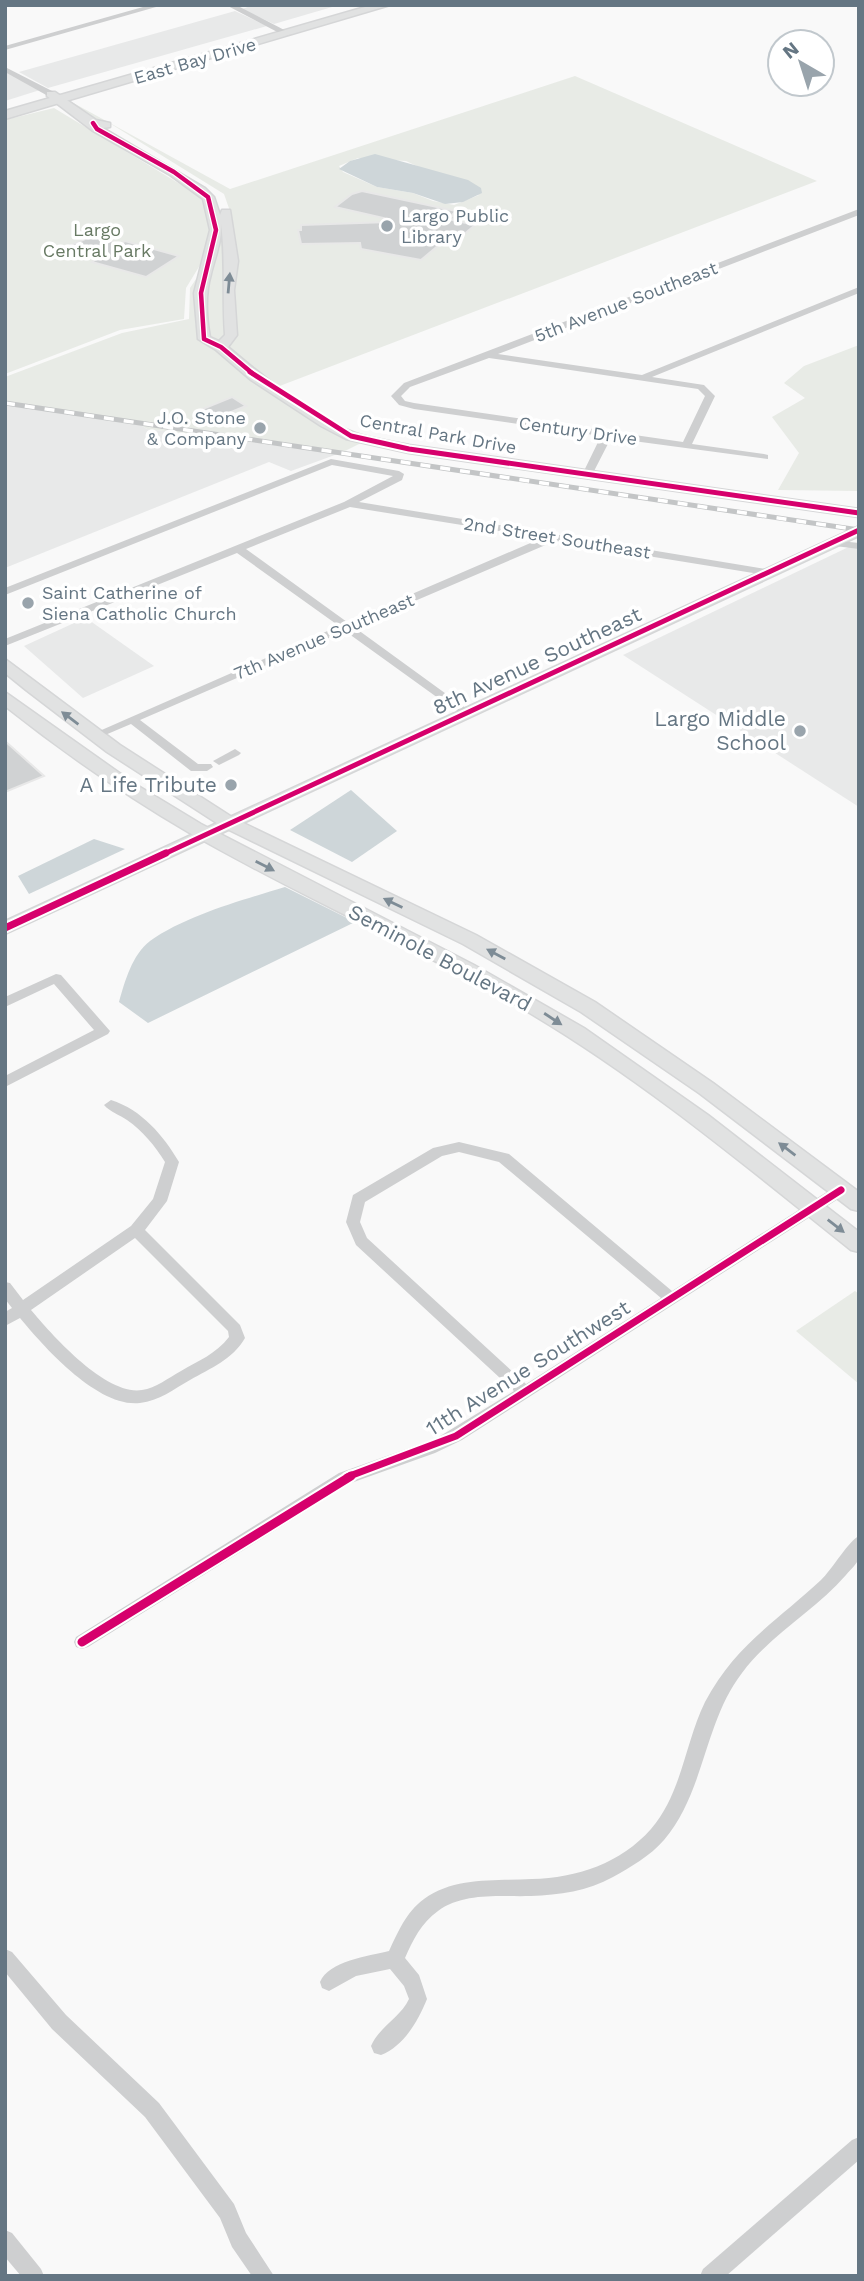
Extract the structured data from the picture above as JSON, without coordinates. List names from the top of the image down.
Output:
{
  "streets": {
    "main road": ["East Bay Drive", "Seminole Boulevard"],
    "street": [
      "5th Avenue Southeast",
      "Century Drive",
      "Central Park Drive",
      "2nd Street Southeast",
      "7th Avenue Southeast",
      "8th Avenue Southeast",
      "11th Avenue Southwest"
    ]
  },
  "crossings": [
    ["East Bay Drive", "Central Park Drive"],
    ["5th Avenue Southeast", "Century Drive"],
    ["2nd Street Southeast", "7th Avenue Southeast"],
    ["2nd Street Southeast", "8th Avenue Southeast"],
    ["7th Avenue Southeast", "Seminole Boulevard"],
    ["8th Avenue Southeast", "Seminole Boulevard"],
    ["Seminole Boulevard", "11th Avenue Southwest"]
  ],
  "parks": ["Largo Central Park"],
  "places": [
    "Largo Public Library",
    "J.O. Stone & Company",
    "Saint Catherine of Siena Catholic Church",
    "Largo Middle School",
    "A Life Tribute"
  ],
  "north": "top left"
}
